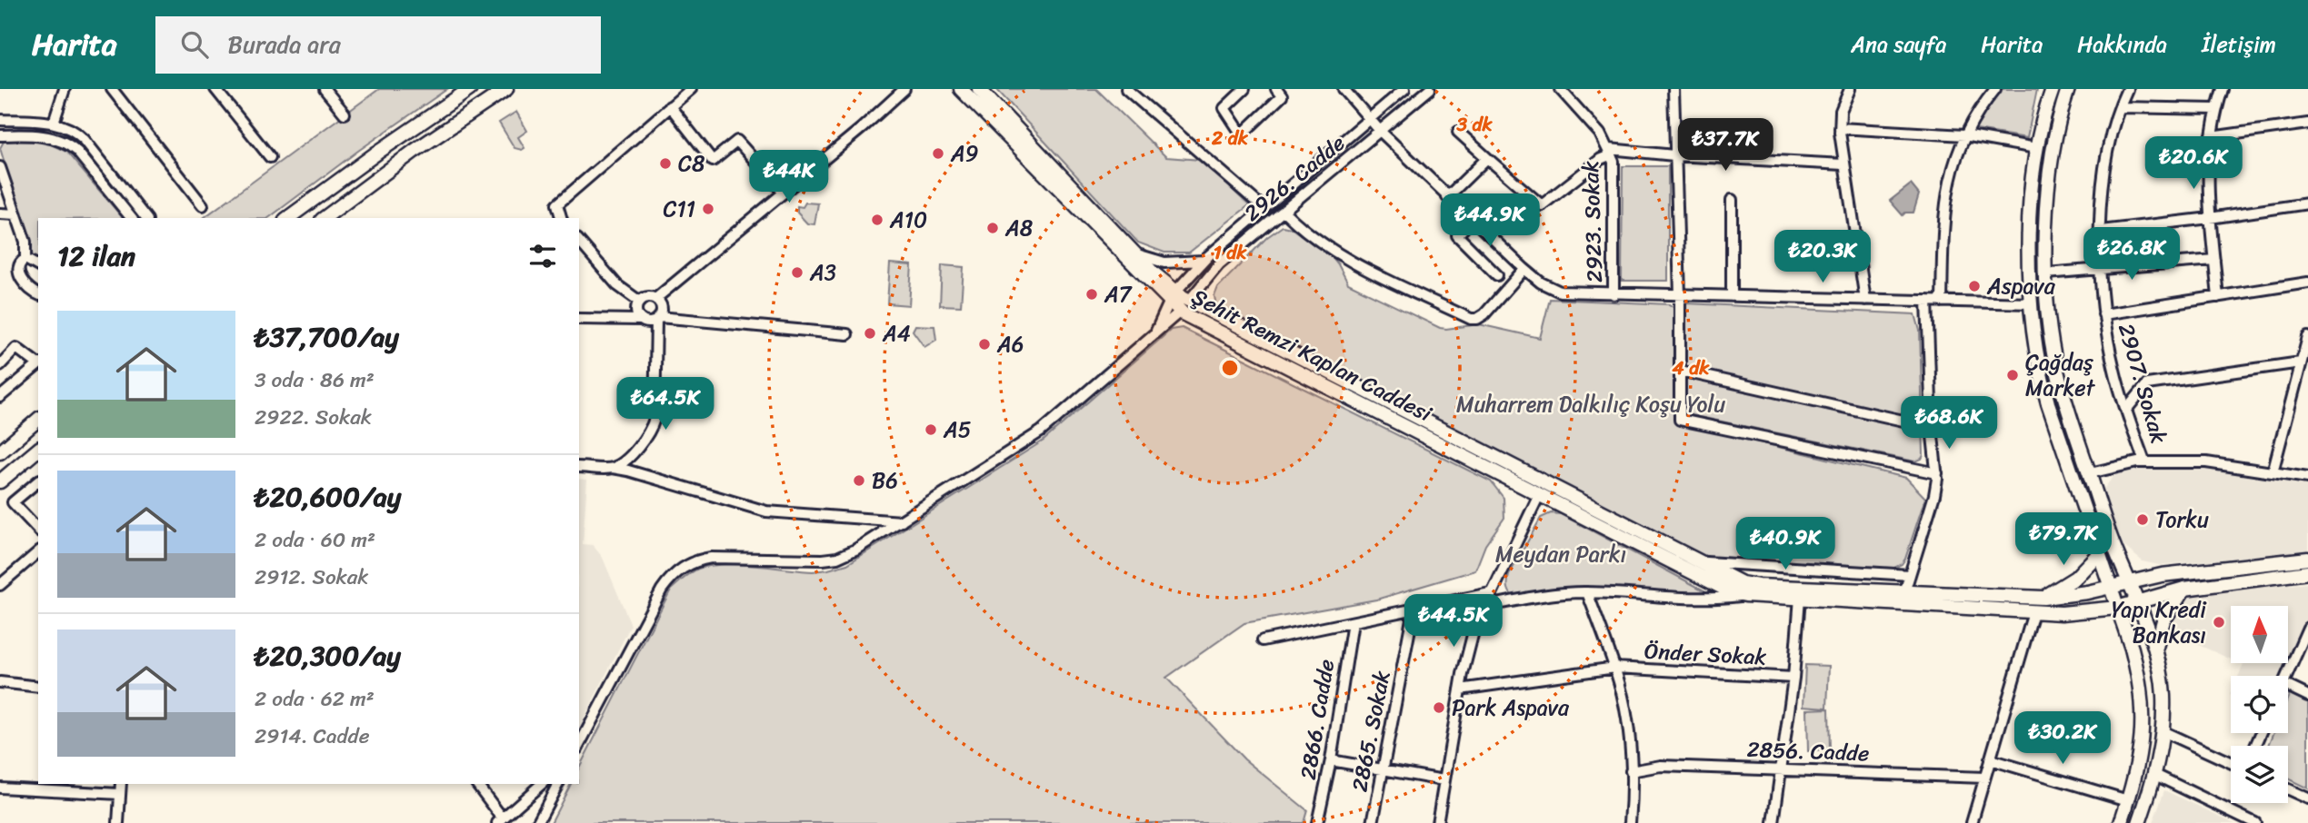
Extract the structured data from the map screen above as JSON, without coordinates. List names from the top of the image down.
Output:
{
  "streets": {
    "main road": ["Şehit Remzi Kaplan Caddesi"],
    "street": [
      "2926. Cadde",
      "2923. Sokak",
      "2907. Sokak",
      "Önder Sokak",
      "2866. Cadde",
      "2865. Sokak",
      "2856. Cadde"
    ]
  },
  "crossings": [
    ["2926. Cadde", "Şehit Remzi Kaplan Caddesi"]
  ],
  "parks": ["Muharrem Dalkılıç Koşu Yolu", "Meydan Parkı"],
  "places": [
    "A9",
    "C8",
    "C11",
    "A10",
    "A8",
    "A3",
    "Aspava",
    "A7",
    "A4",
    "A6",
    "Çağdaş Market",
    "A5",
    "B6",
    "Torku",
    "Yapı Kredi Bankası",
    "Park Aspava"
  ],
  "north": "top",
  "page": {
    "header": "Harita",
    "search": "Burada ara",
    "nav": [
      "Ana sayfa",
      "Harita",
      "Hakkında",
      "İletişim"
    ],
    "price": [
      "₺37.7K",
      "₺20.6K",
      "₺44K",
      "₺44.9K",
      "₺26.8K",
      "₺20.3K",
      "₺64.5K",
      "₺68.6K",
      "₺79.7K",
      "₺40.9K",
      "₺44.5K",
      "₺30.2K"
    ],
    "heading": "12 ilan",
    "list": [
      {
        "name": "₺37,700/ay",
        "note": "3 oda · 86 m² · 2922. Sokak"
      },
      {
        "name": "₺20,600/ay",
        "note": "2 oda · 60 m² · 2912. Sokak"
      },
      {
        "name": "₺20,300/ay",
        "note": "2 oda · 62 m² · 2914. Cadde"
      }
    ]
  },
  "rings": [
    "3 dk",
    "2 dk",
    "1 dk",
    "4 dk"
  ]
}
